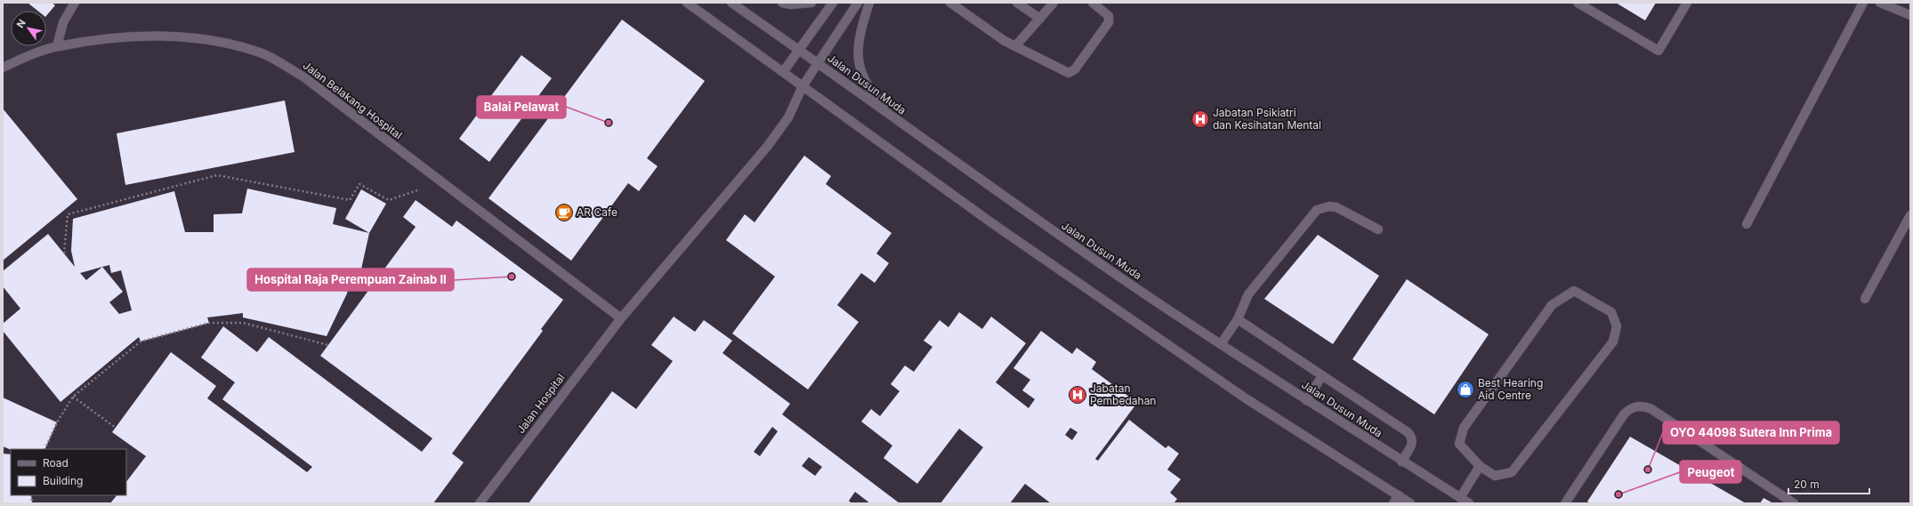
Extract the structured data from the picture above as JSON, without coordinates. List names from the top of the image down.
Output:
{
  "streets": {
    "main road": ["Jalan Dusun Muda", "Jalan Belakang Hospital", "Jalan Hospital"]
  },
  "crossings": [
    ["Jalan Dusun Muda", "Jalan Hospital"],
    ["Jalan Belakang Hospital", "Jalan Hospital"]
  ],
  "places": {
    "hospital": ["Jabatan Psikiatri dan Kesihatan Mental", "Jabatan Pembedahan"],
    "other": [
      "Balai Pelawat",
      "Hospital Raja Perempuan Zainab II",
      "OYO 44098 Sutera Inn Prima",
      "Peugeot"
    ],
    "cafe": ["AR Cafe"],
    "shop": ["Best Hearing Aid Centre"]
  },
  "legend": ["Road", "Building"],
  "scale_bar": "20 m",
  "north": "top left"
}
